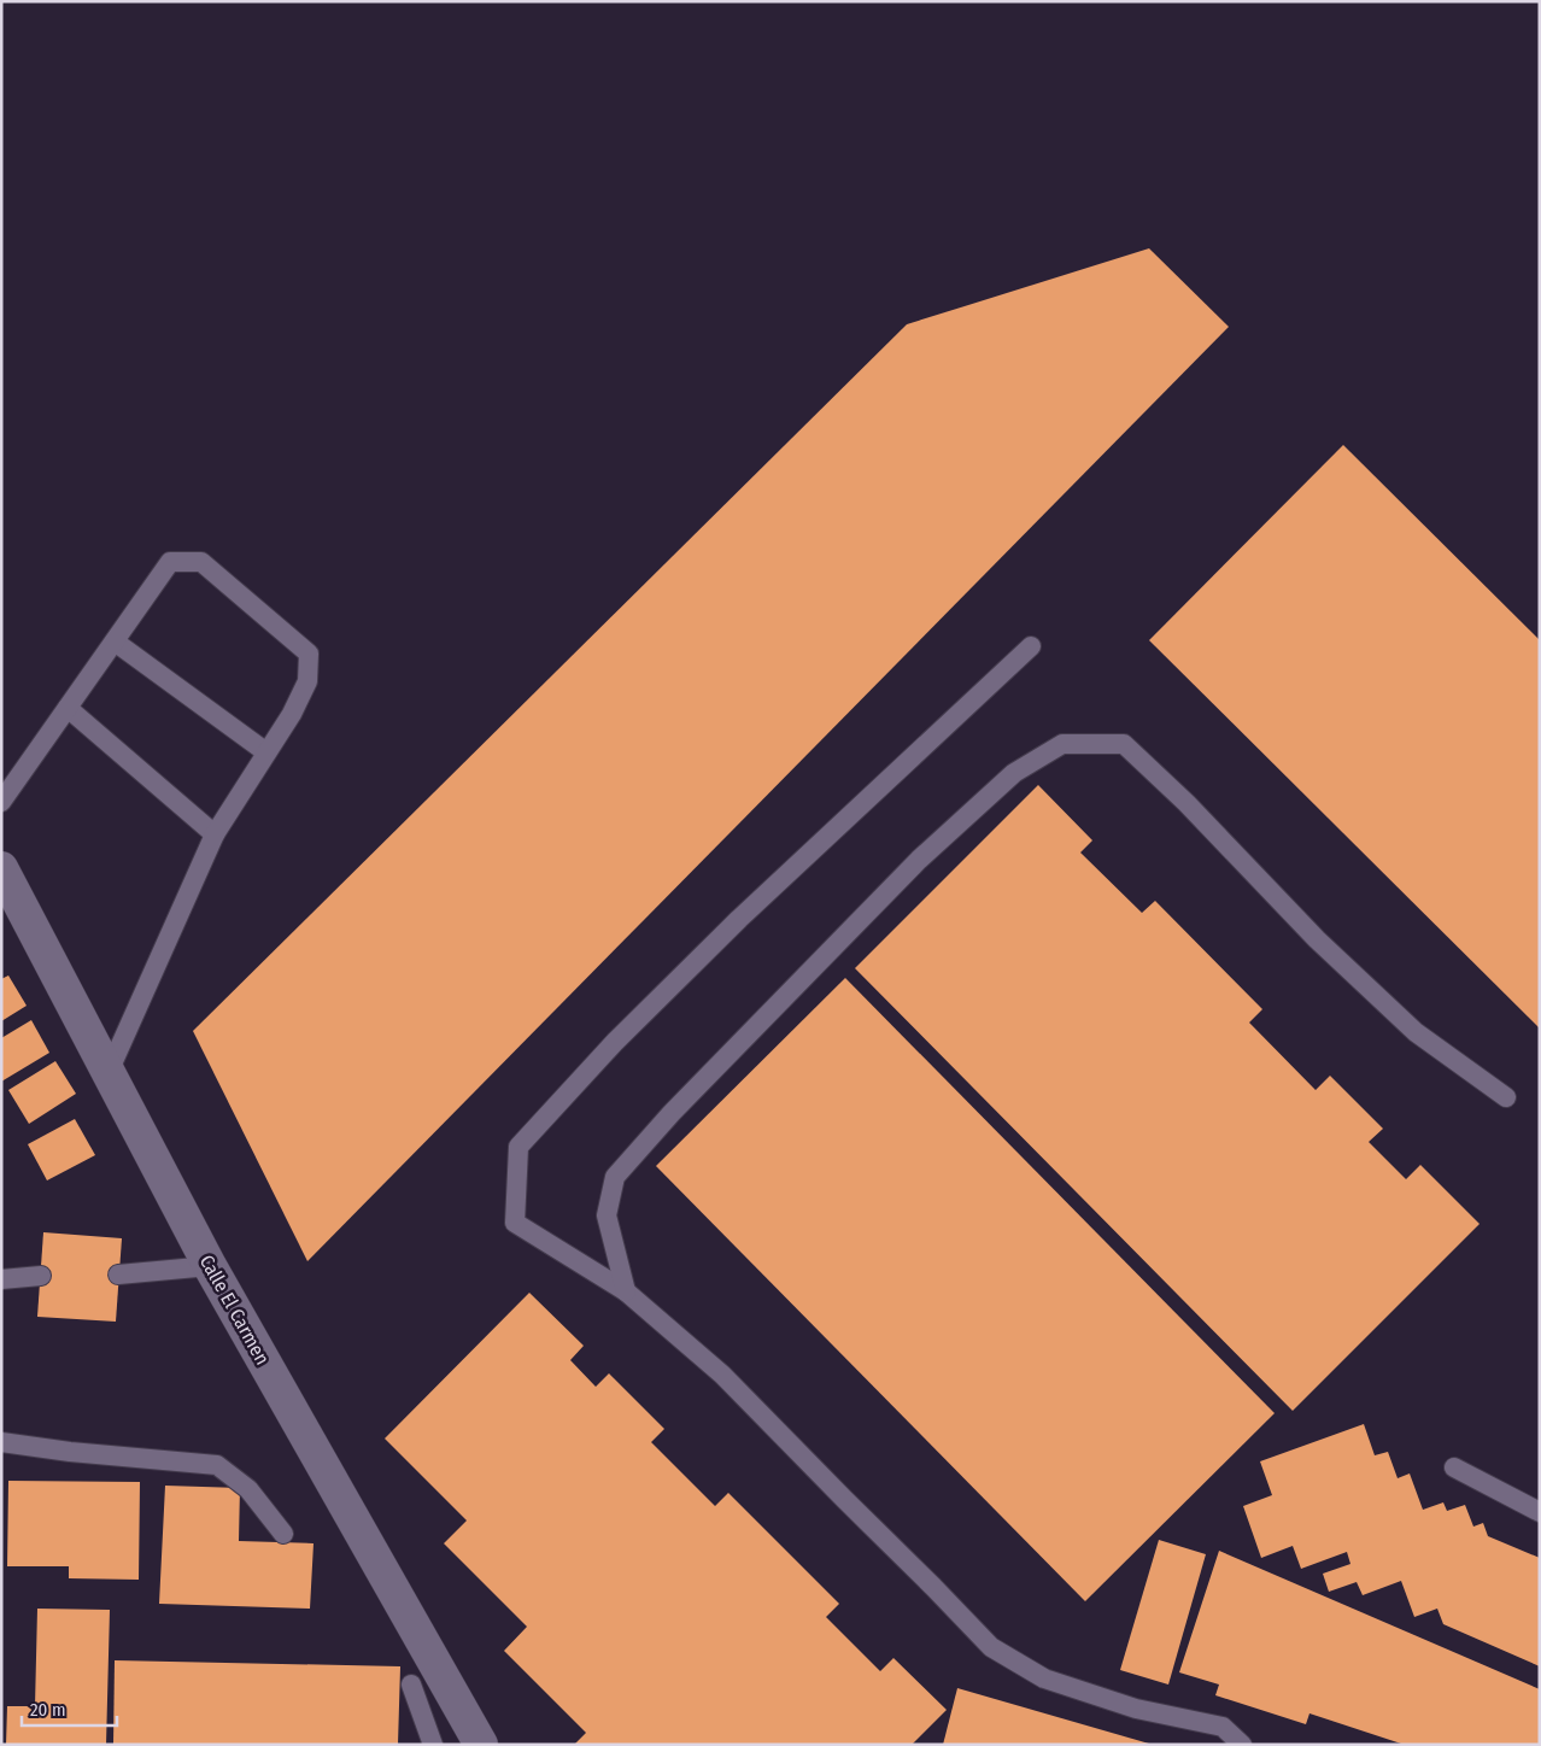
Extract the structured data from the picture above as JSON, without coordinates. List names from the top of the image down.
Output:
{
  "streets": {
    "street": ["Calle El Carmen"]
  },
  "scale_bar": "20 m"
}
